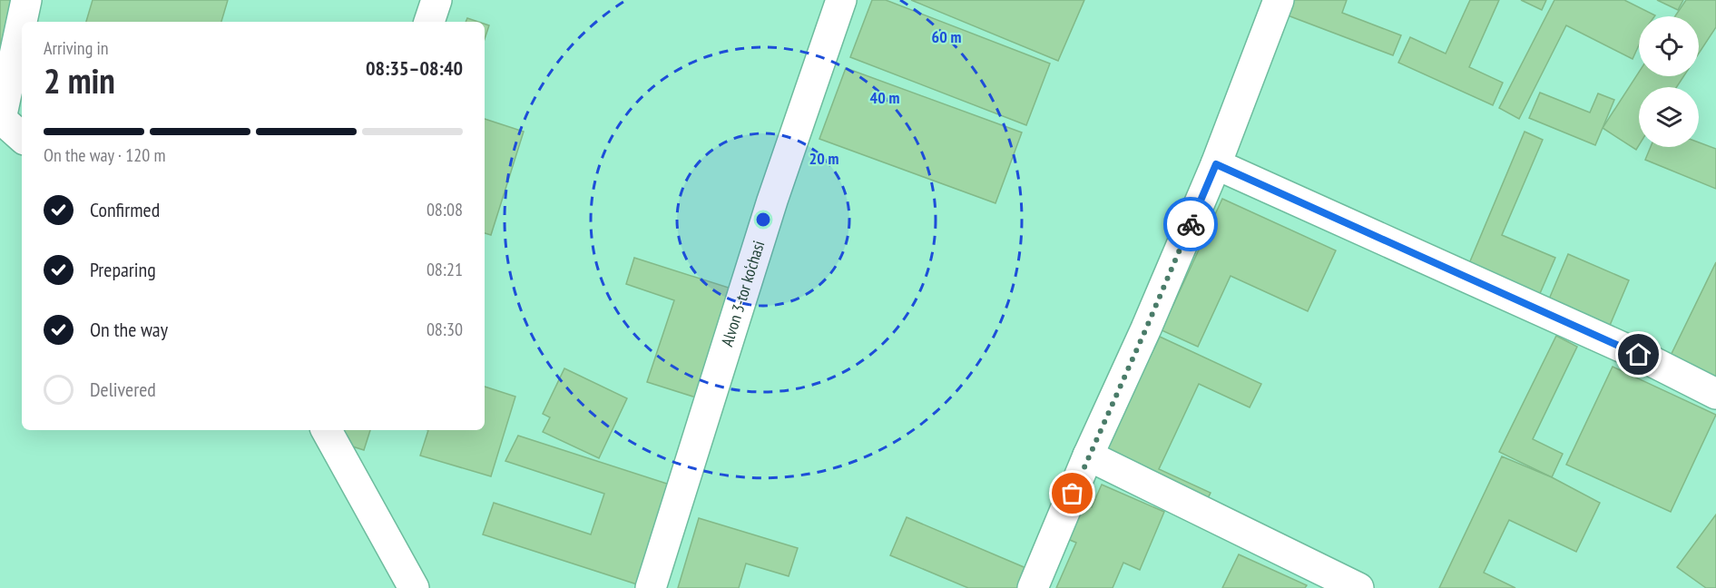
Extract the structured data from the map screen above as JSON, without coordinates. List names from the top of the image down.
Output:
{
  "streets": {
    "street": ["Alvon 3-tor ko‘chasi"]
  },
  "page": {
    "heading": ["2 min", "Arriving in", "08:35–08:40"],
    "bar": "On the way · 120 m",
    "list": [
      ["Confirmed", "08:08"],
      ["Preparing", "08:21"],
      ["On the way", "08:30"],
      "Delivered"
    ]
  },
  "rings": ["60 m", "40 m", "20 m"]
}
